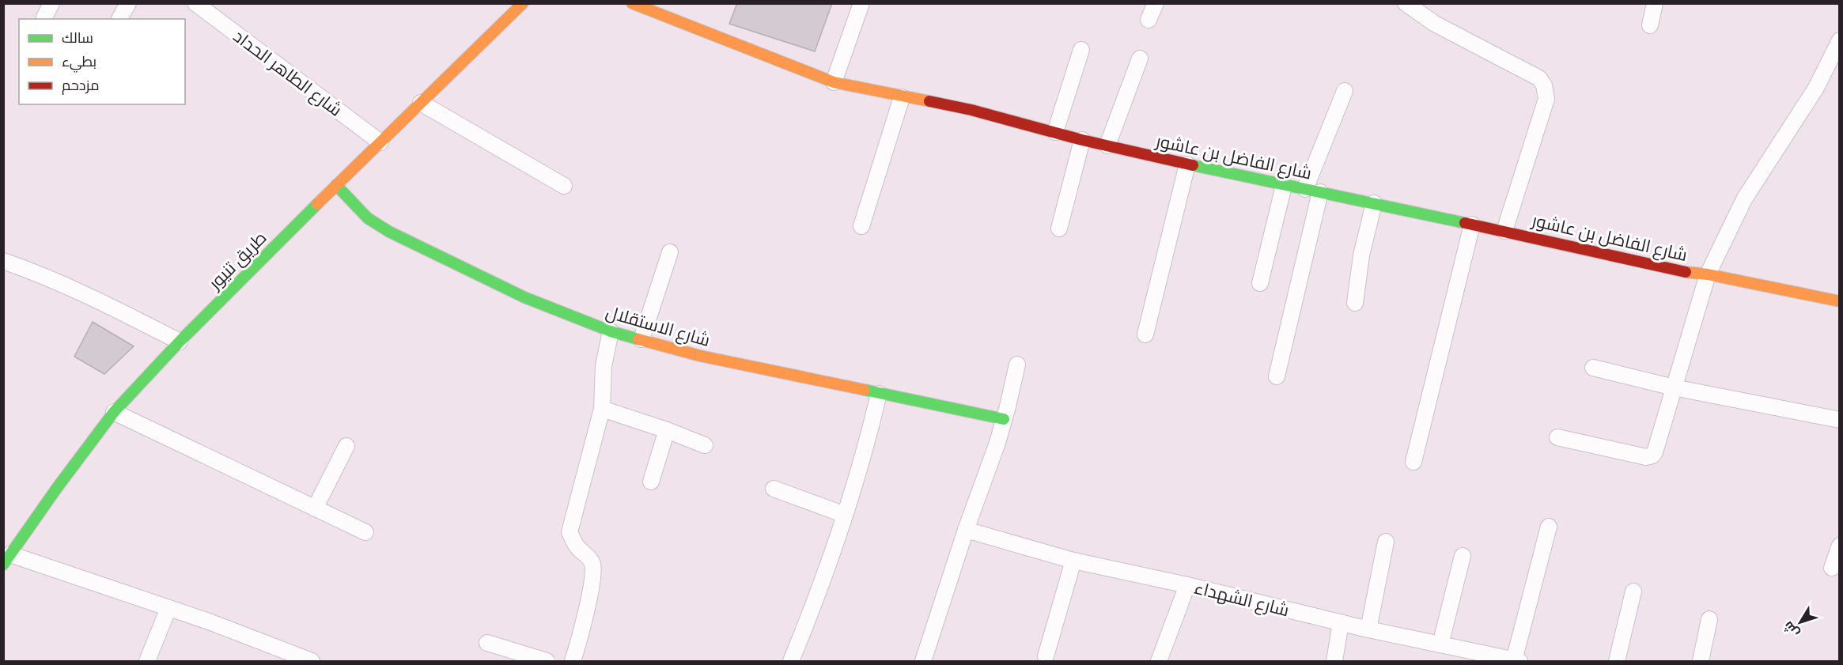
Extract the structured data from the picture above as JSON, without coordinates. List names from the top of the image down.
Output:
{
  "streets": {
    "street": [
      "شارع الطاهر الحداد",
      "شارع الفاضل بن عاشور",
      "طريق تنيور",
      "شارع الاستقلال",
      "شارع الشهداء"
    ]
  },
  "crossings": [
    ["شارع الطاهر الحداد", "طريق تنيور"],
    ["طريق تنيور", "شارع الاستقلال"]
  ],
  "legend": ["سالك", "بطيء", "مزدحم"],
  "north": "bottom left"
}
